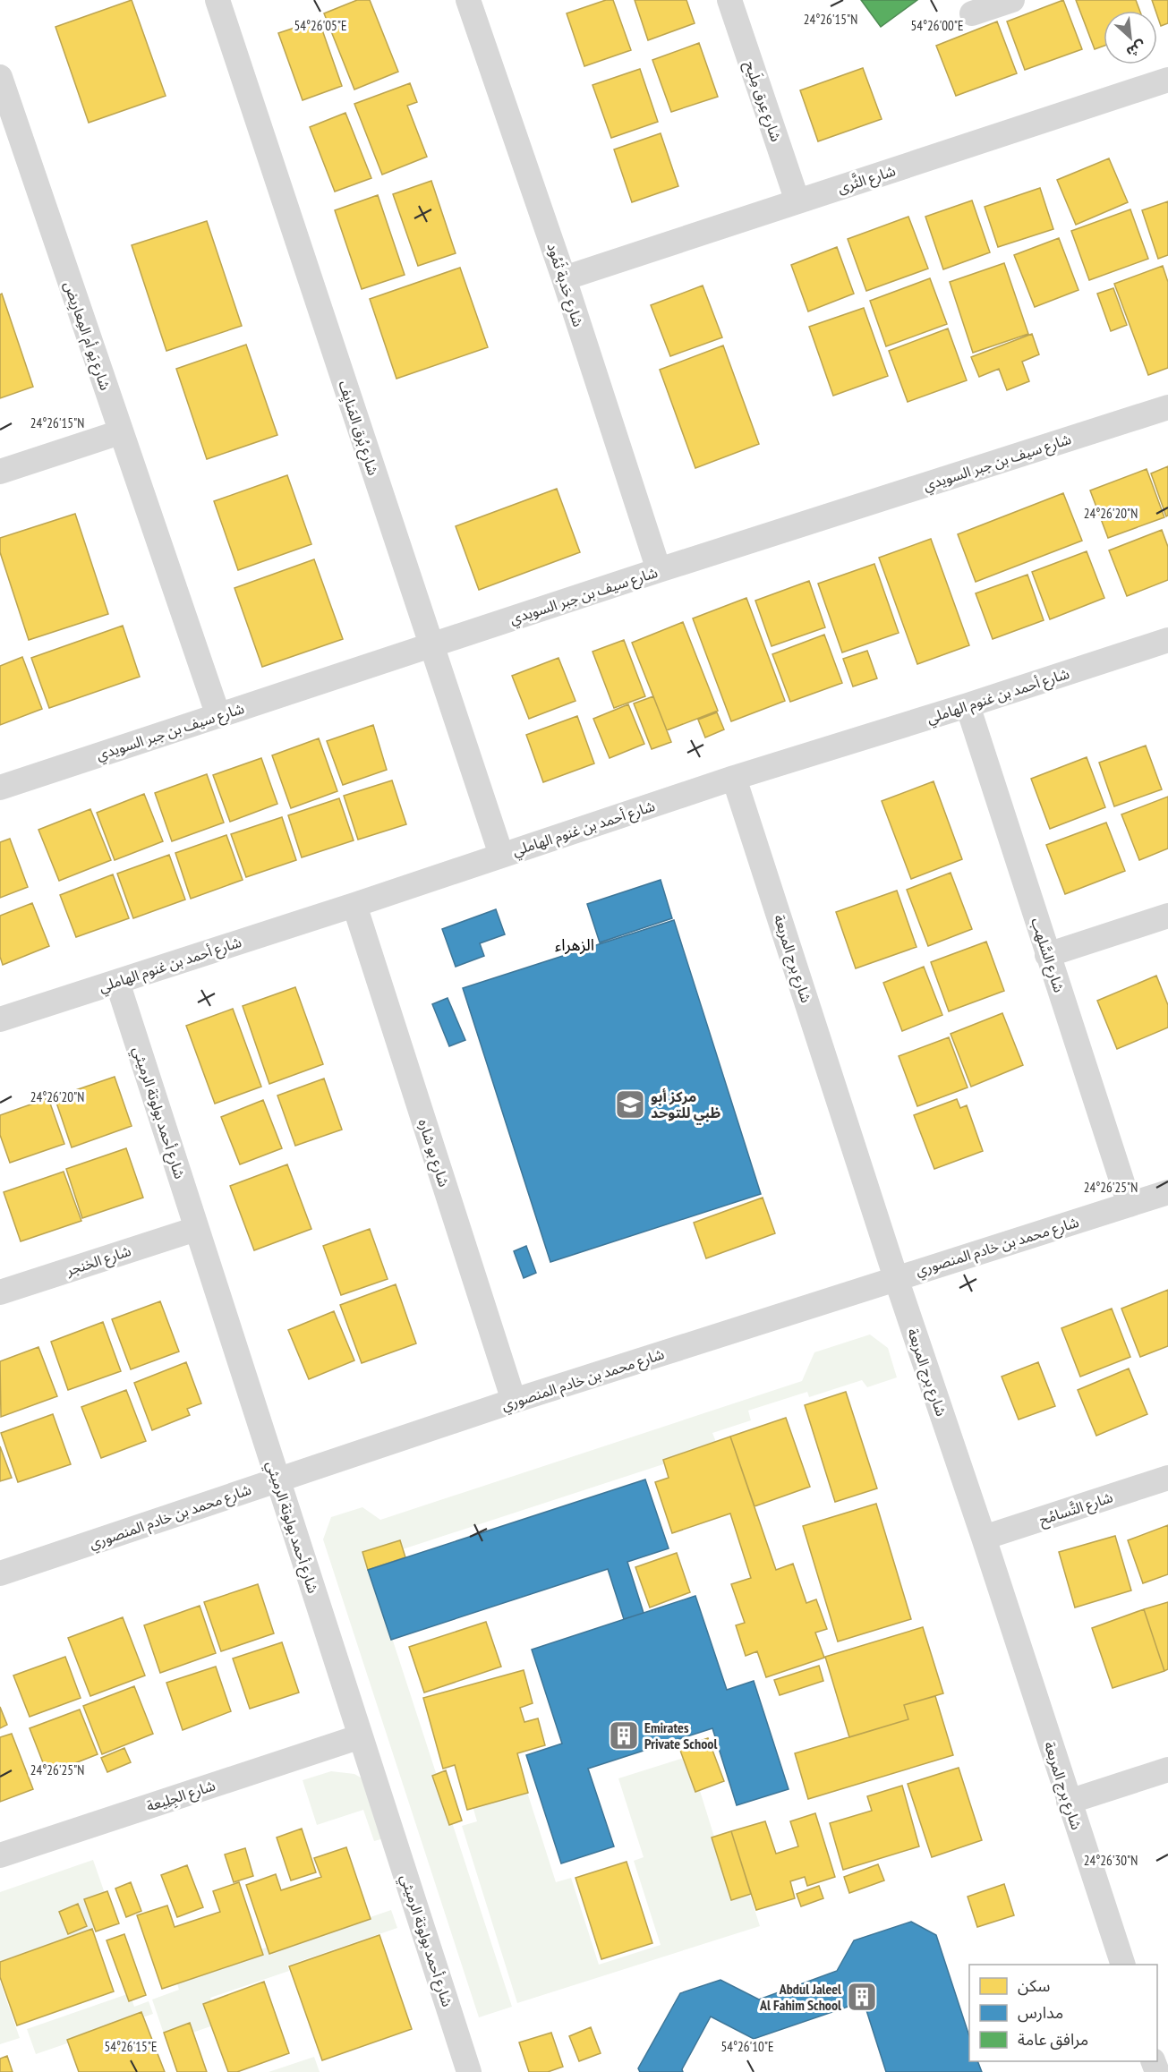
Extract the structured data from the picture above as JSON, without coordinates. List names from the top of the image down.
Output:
{
  "streets": {
    "street": [
      "شارع عِرق مِلَيح",
      "شارع الثَّرى",
      "شارع حَدبة ثَمُود",
      "شارع يَو أم المِعارِيض",
      "شارع بُرق المَنايِف",
      "شارع سيف بن جبر السويدي",
      "شارع أحمد بن غنوم الهاملي",
      "شارع السَّلهب",
      "شارع برج المربعة",
      "شارع أحمد بولوتة الرميثي",
      "شارع بو شاره",
      "شارع محمد بن خادم المنصوري",
      "شارع الخنجر",
      "شارع التَّسامُح",
      "شارع الجِلِيعة"
    ]
  },
  "crossings": [
    ["شارع عِرق مِلَيح", "شارع الثَّرى"],
    ["شارع الثَّرى", "شارع حَدبة ثَمُود"],
    ["شارع حَدبة ثَمُود", "شارع سيف بن جبر السويدي"],
    ["شارع يَو أم المِعارِيض", "شارع سيف بن جبر السويدي"],
    ["شارع بُرق المَنايِف", "شارع سيف بن جبر السويدي"],
    ["شارع بُرق المَنايِف", "شارع أحمد بن غنوم الهاملي"],
    ["شارع أحمد بن غنوم الهاملي", "شارع السَّلهب"],
    ["شارع أحمد بن غنوم الهاملي", "شارع برج المربعة"],
    ["شارع أحمد بن غنوم الهاملي", "شارع أحمد بولوتة الرميثي"],
    ["شارع أحمد بن غنوم الهاملي", "شارع بو شاره"],
    ["شارع السَّلهب", "شارع محمد بن خادم المنصوري"],
    ["شارع برج المربعة", "شارع محمد بن خادم المنصوري"],
    ["شارع برج المربعة", "شارع التَّسامُح"],
    ["شارع أحمد بولوتة الرميثي", "شارع محمد بن خادم المنصوري"],
    ["شارع أحمد بولوتة الرميثي", "شارع الخنجر"],
    ["شارع أحمد بولوتة الرميثي", "شارع الجِلِيعة"],
    ["شارع بو شاره", "شارع محمد بن خادم المنصوري"]
  ],
  "districts": ["الزهراء"],
  "places": {
    "school or university": ["مركز أبو ظبي للتوحد"],
    "building": ["Emirates Private School", "Abdul Jaleel Al Fahim School"]
  },
  "legend": ["سكن", "مدارس", "مرافق عامة"],
  "north": "bottom right",
  "coordinates": [
    "24°26'15\"N",
    "54°26'05\"E",
    "54°26'00\"E",
    "24°26'20\"N",
    "24°26'25\"N",
    "24°26'30\"N",
    "54°26'15\"E",
    "54°26'10\"E"
  ]
}
